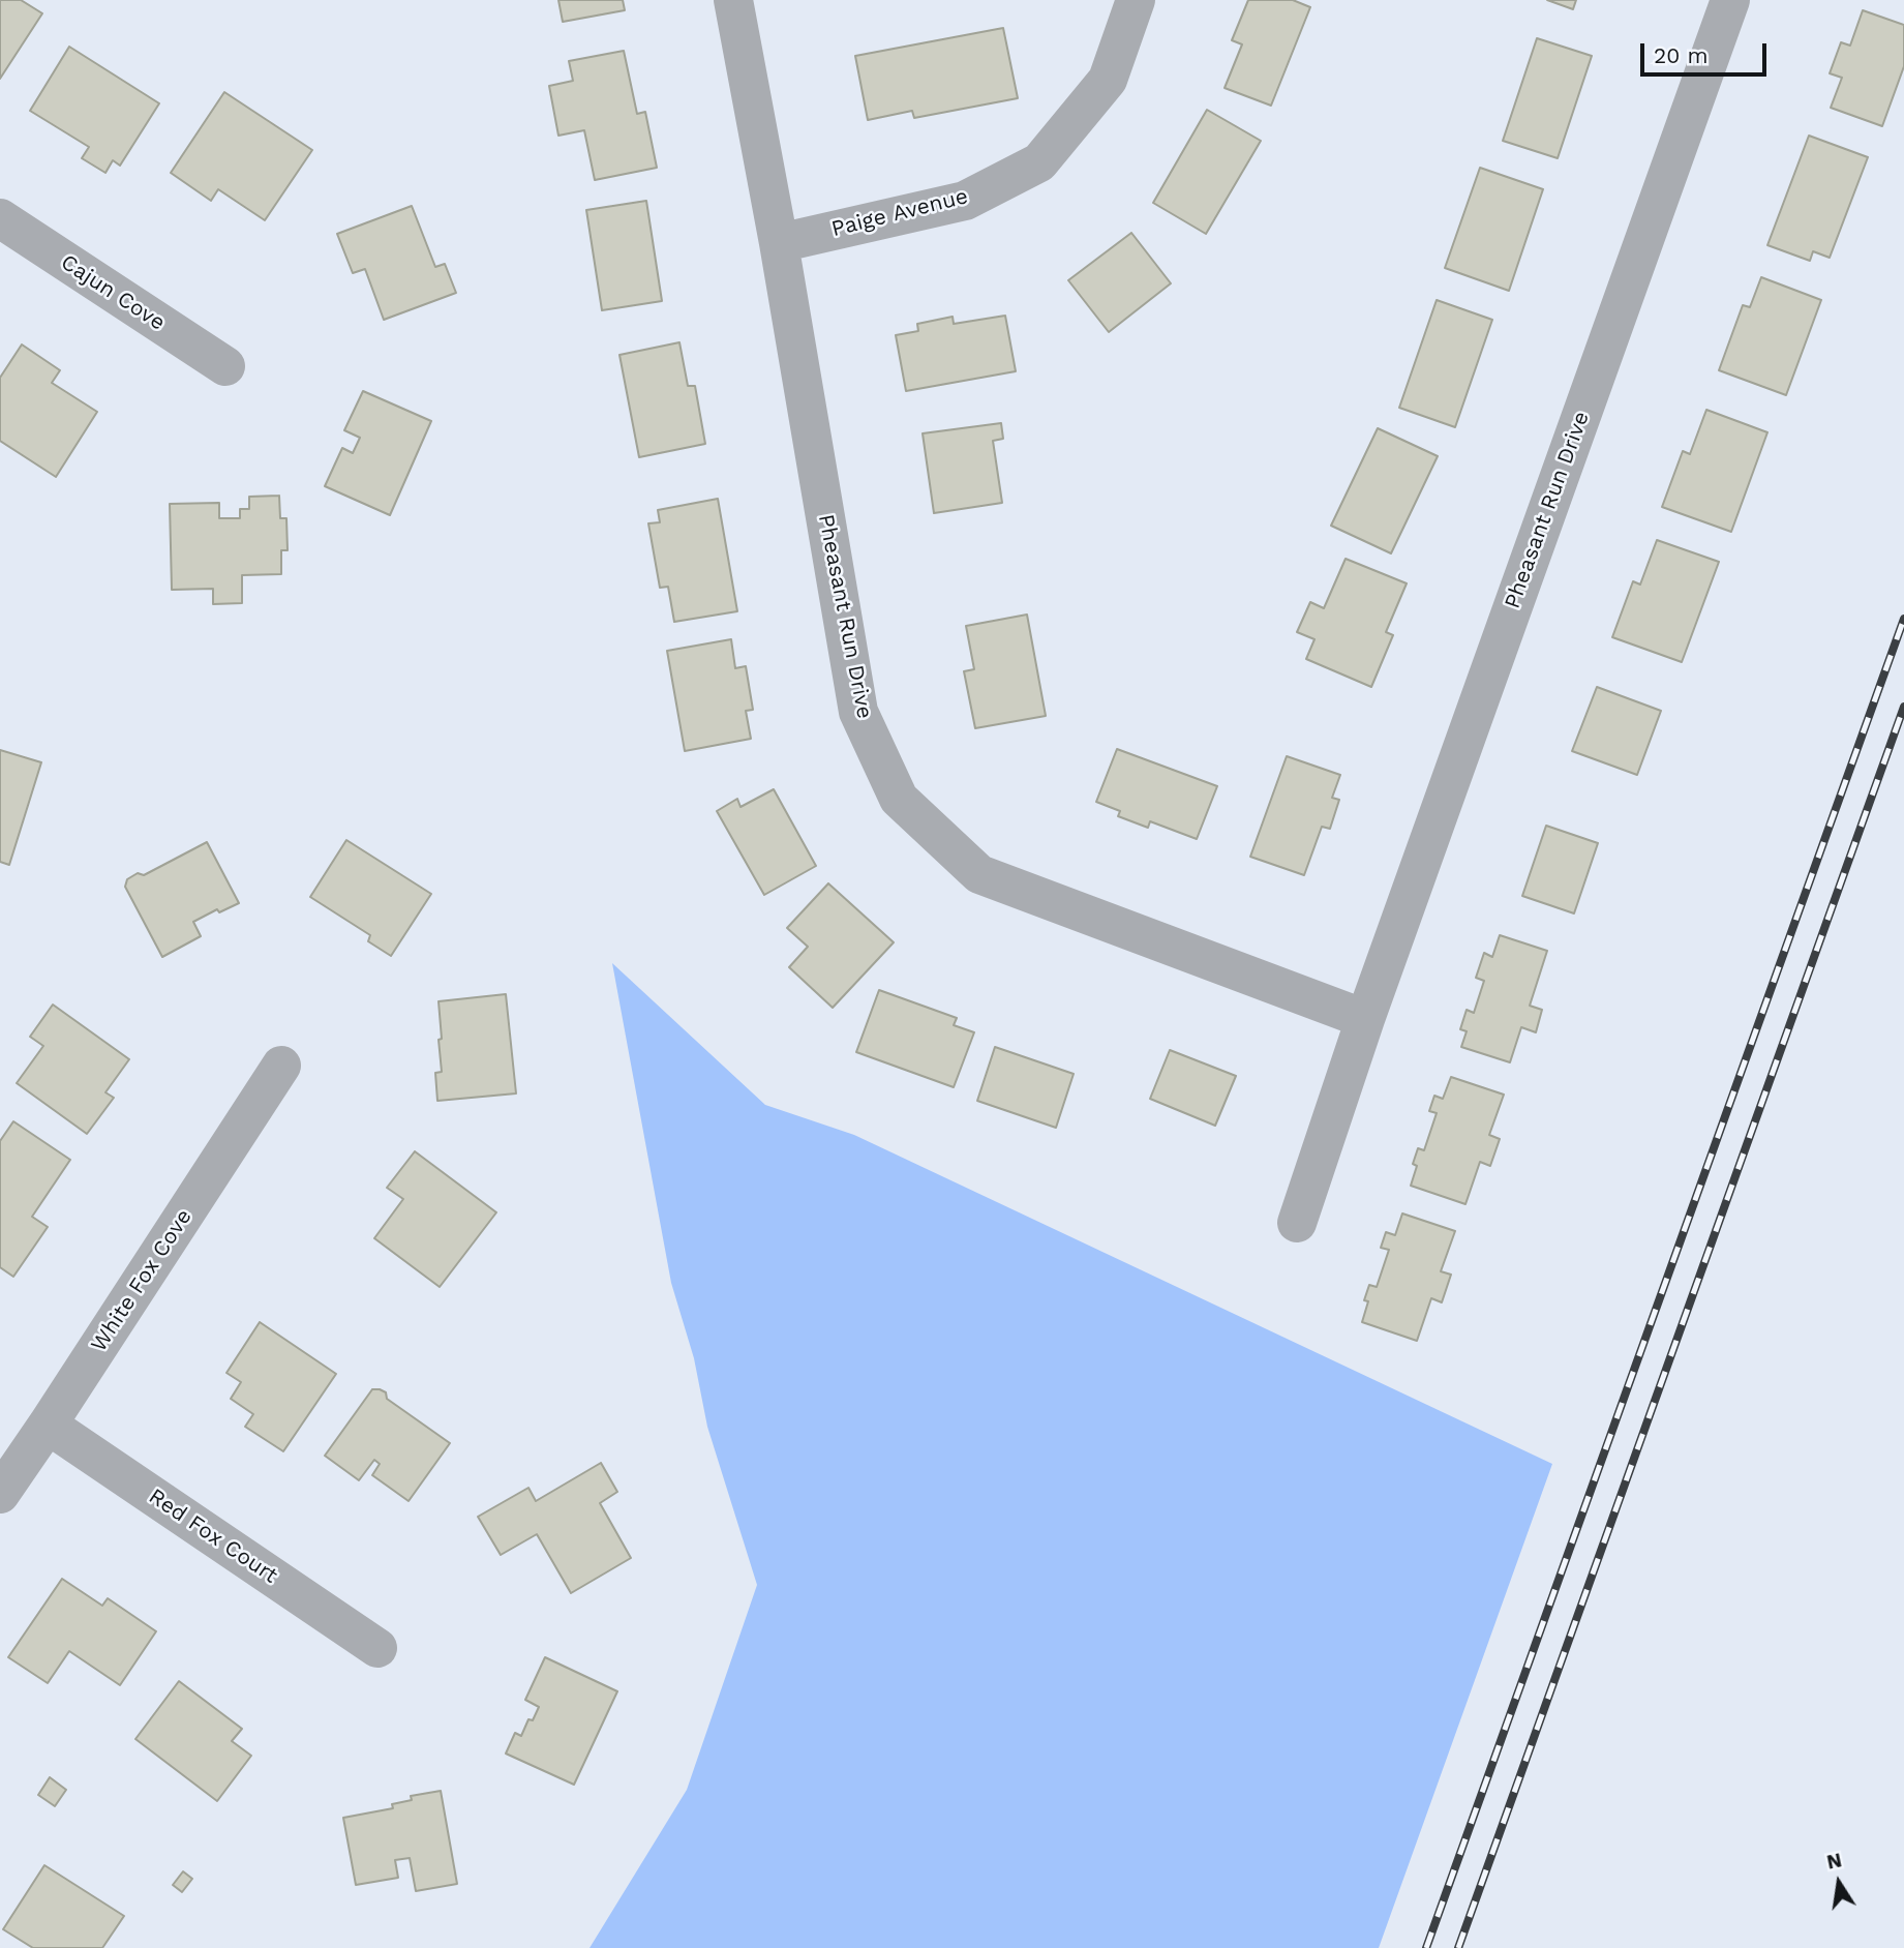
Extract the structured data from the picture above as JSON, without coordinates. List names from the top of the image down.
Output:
{
  "streets": {
    "street": [
      "Paige Avenue",
      "Cajun Cove",
      "Pheasant Run Drive",
      "White Fox Cove",
      "Red Fox Court"
    ]
  },
  "crossings": [
    ["Paige Avenue", "Pheasant Run Drive"],
    ["White Fox Cove", "Red Fox Court"]
  ],
  "scale_bar": "20 m",
  "north": "top"
}
